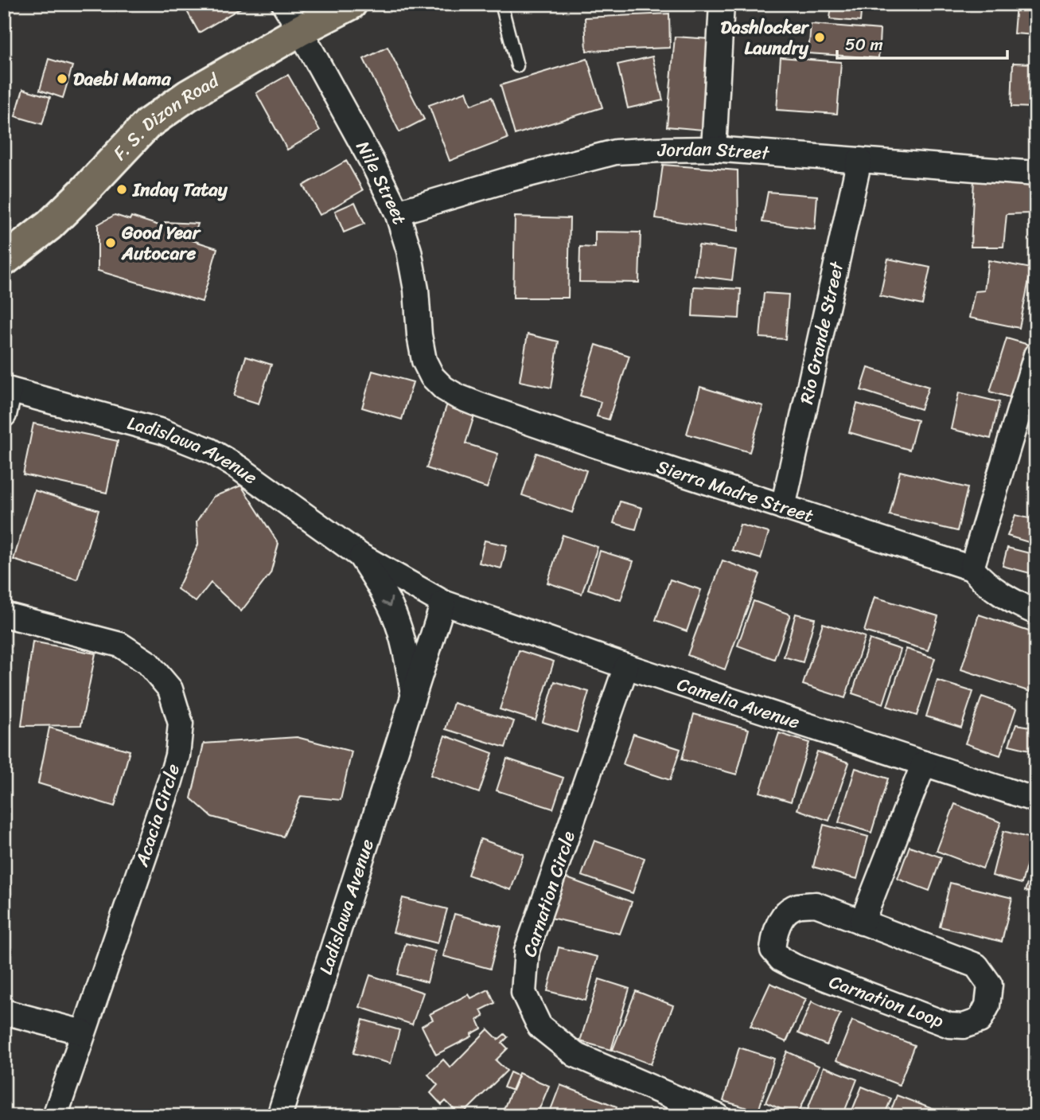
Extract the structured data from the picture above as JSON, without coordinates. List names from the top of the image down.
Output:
{
  "streets": {
    "main road": ["F. S. Dizon Road"],
    "street": [
      "Jordan Street",
      "Nile Street",
      "Rio Grande Street",
      "Ladislawa Avenue",
      "Sierra Madre Street",
      "Camelia Avenue",
      "Acacia Circle",
      "Carnation Circle",
      "Carnation Loop"
    ]
  },
  "crossings": [
    ["F. S. Dizon Road", "Nile Street"],
    ["Jordan Street", "Nile Street"],
    ["Jordan Street", "Rio Grande Street"],
    ["Nile Street", "Sierra Madre Street"],
    ["Rio Grande Street", "Sierra Madre Street"],
    ["Ladislawa Avenue", "Camelia Avenue"],
    ["Camelia Avenue", "Carnation Circle"]
  ],
  "places": [
    "Dashlocker Laundry",
    "Daebi Mama",
    "Inday Tatay",
    "Good Year Autocare"
  ],
  "scale_bar": "50 m"
}
